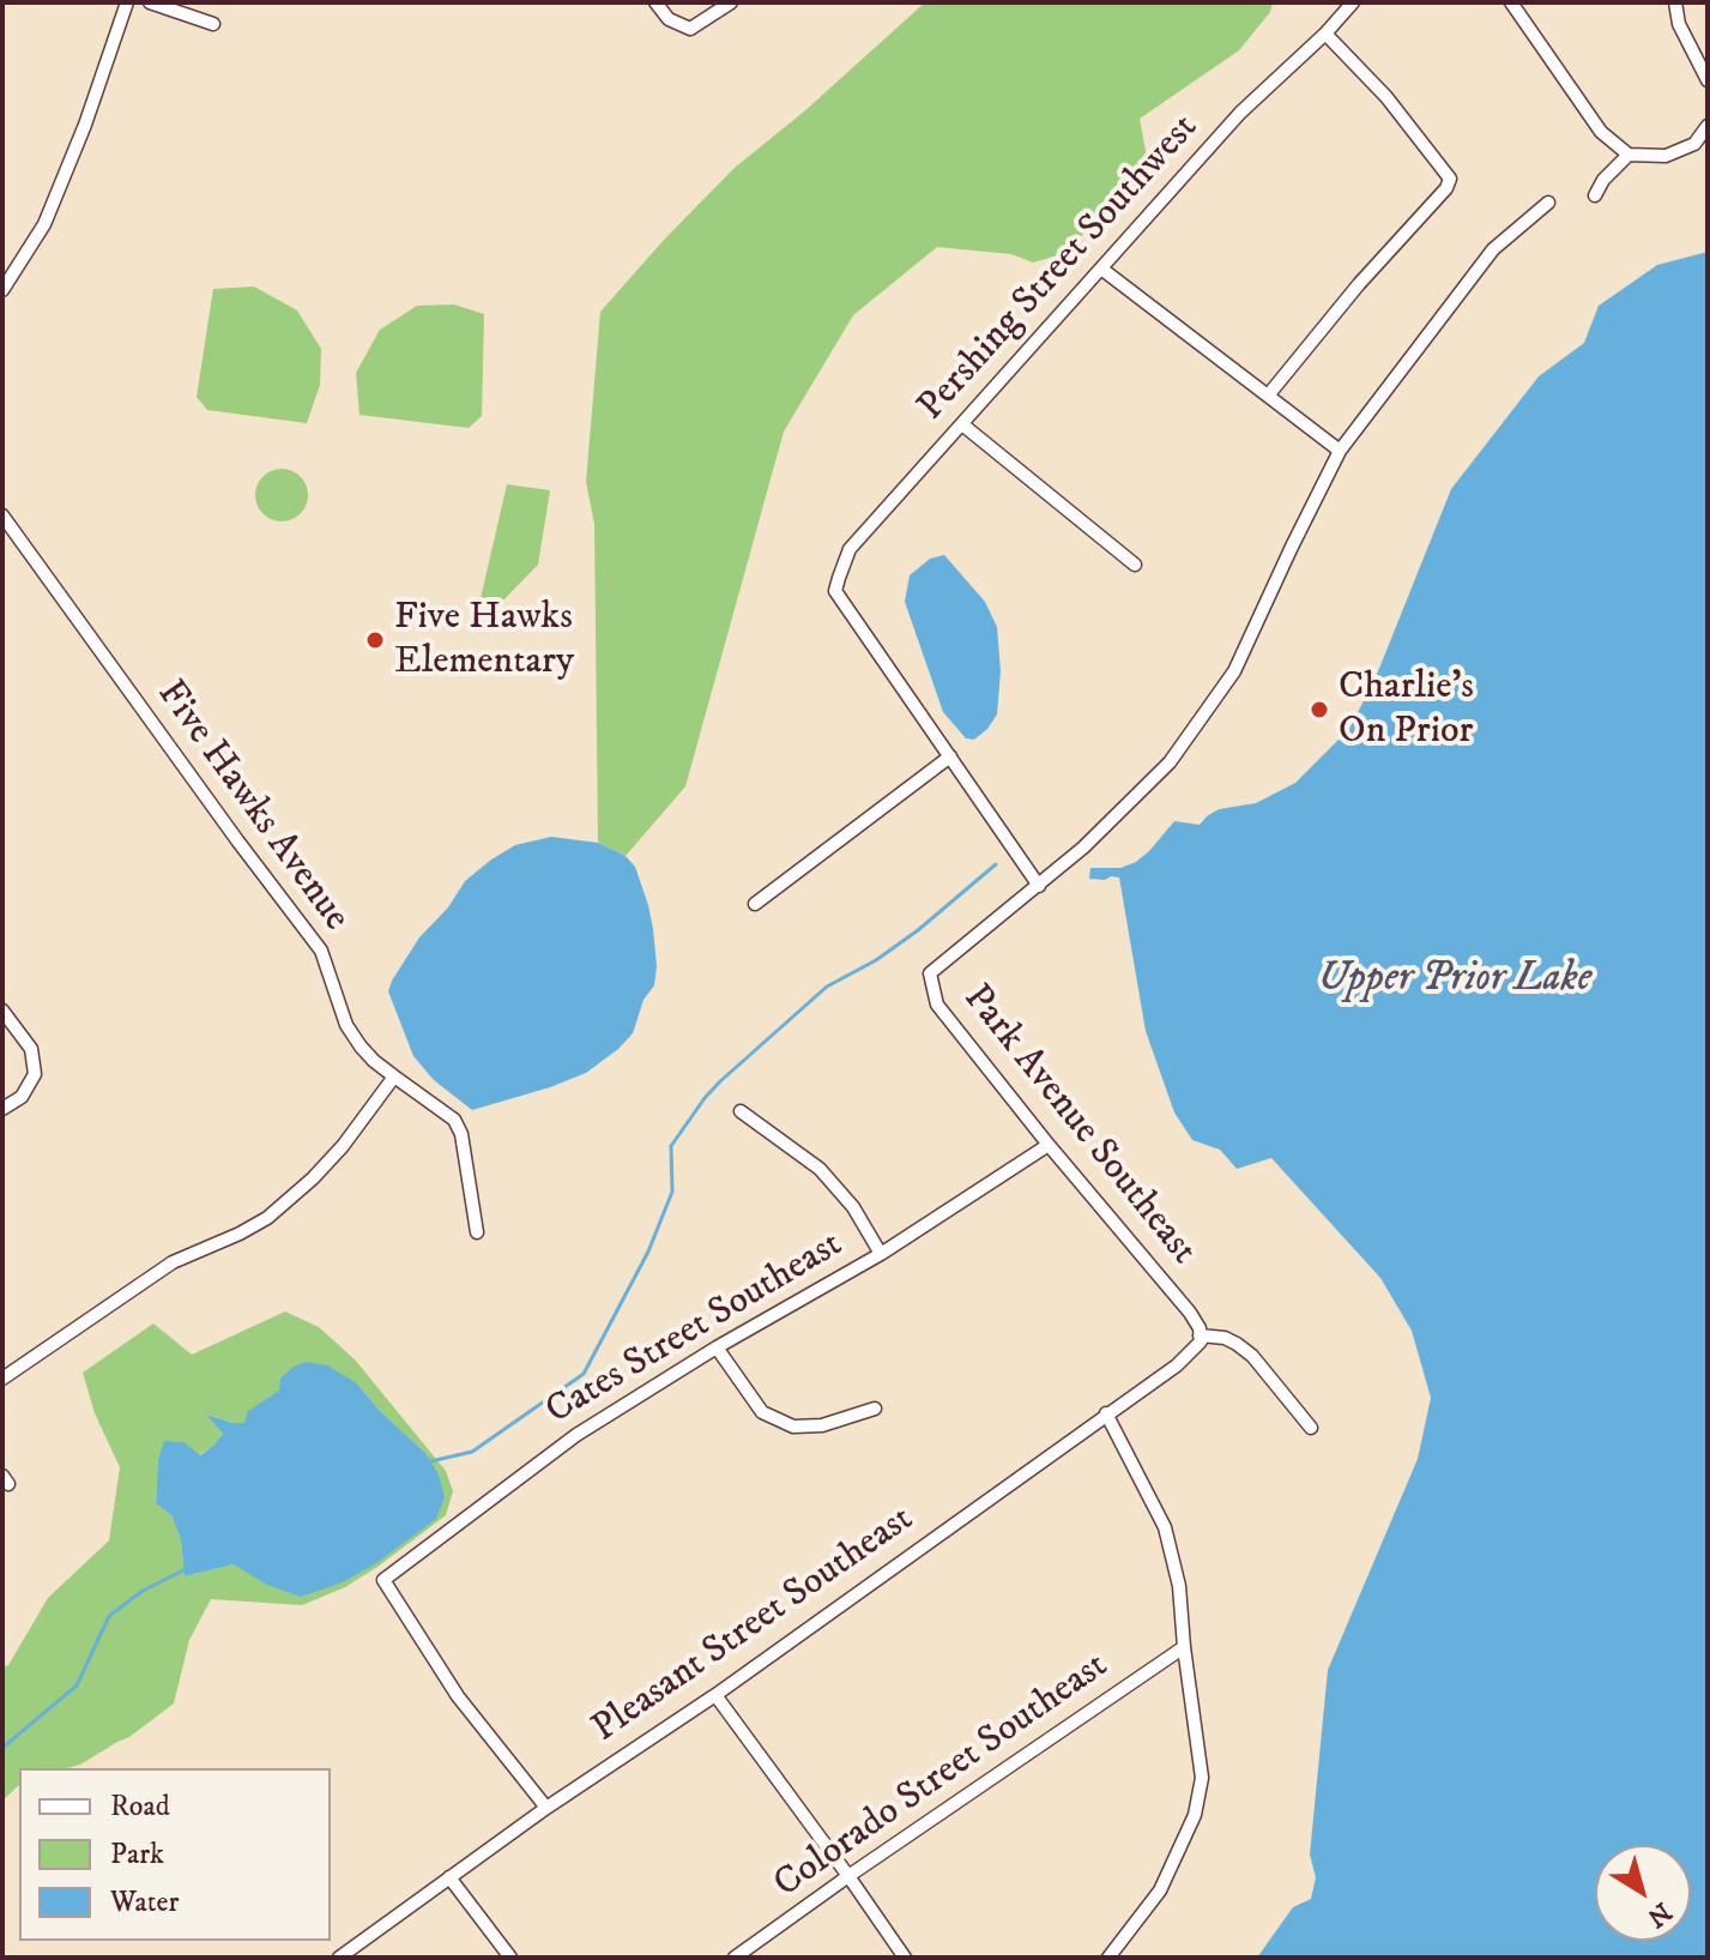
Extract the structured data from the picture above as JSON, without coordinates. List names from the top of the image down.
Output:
{
  "streets": {
    "street": [
      "Pershing Street Southwest",
      "Five Hawks Avenue",
      "Park Avenue Southeast",
      "Cates Street Southeast",
      "Pleasant Street Southeast",
      "Colorado Street Southeast"
    ]
  },
  "crossings": [
    ["Park Avenue Southeast", "Cates Street Southeast"],
    ["Park Avenue Southeast", "Pleasant Street Southeast"],
    ["Cates Street Southeast", "Pleasant Street Southeast"]
  ],
  "water": ["Upper Prior Lake"],
  "places": ["Five Hawks Elementary", "Charlie's On Prior"],
  "legend": ["Road", "Park", "Water"],
  "north": "bottom right"
}
